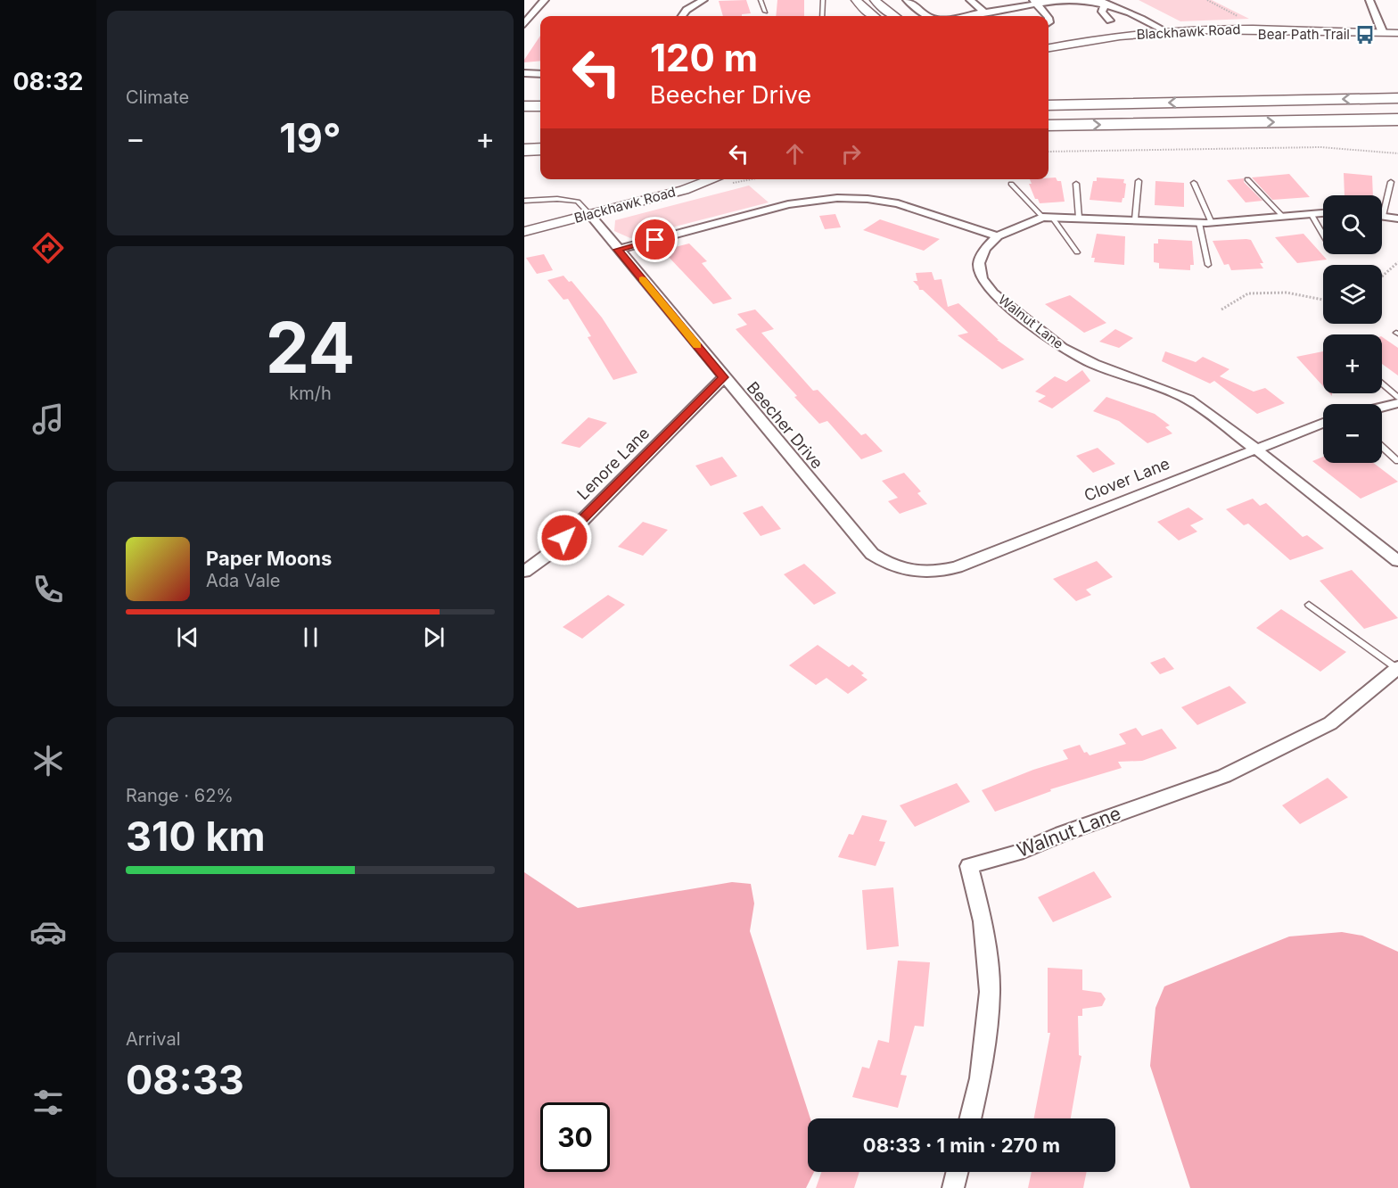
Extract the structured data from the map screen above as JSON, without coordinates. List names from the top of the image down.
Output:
{
  "streets": {
    "street": [
      "Blackhawk Road",
      "Walnut Lane",
      "Beecher Drive",
      "Lenore Lane",
      "Clover Lane"
    ]
  },
  "crossings": [
    ["Blackhawk Road", "Beecher Drive"],
    ["Walnut Lane", "Clover Lane"],
    ["Beecher Drive", "Lenore Lane"],
    ["Beecher Drive", "Clover Lane"]
  ],
  "places": {
    "bus stop": ["Bear Path Trail"]
  },
  "page": {
    "tabs": "08:32",
    "tile": [
      "Climate",
      ["24", "km/h"],
      ["Range · 62%", "310 km"],
      ["Arrival", "08:33"]
    ],
    "turn": ["120 m", "Beecher Drive"],
    "heat": ["−", "19°", "+"],
    "map_buttons": ["+", "−"],
    "song": ["Paper Moons", "Ada Vale"],
    "limit": "30",
    "trip": "08:33 · 1 min · 270 m"
  }
}
